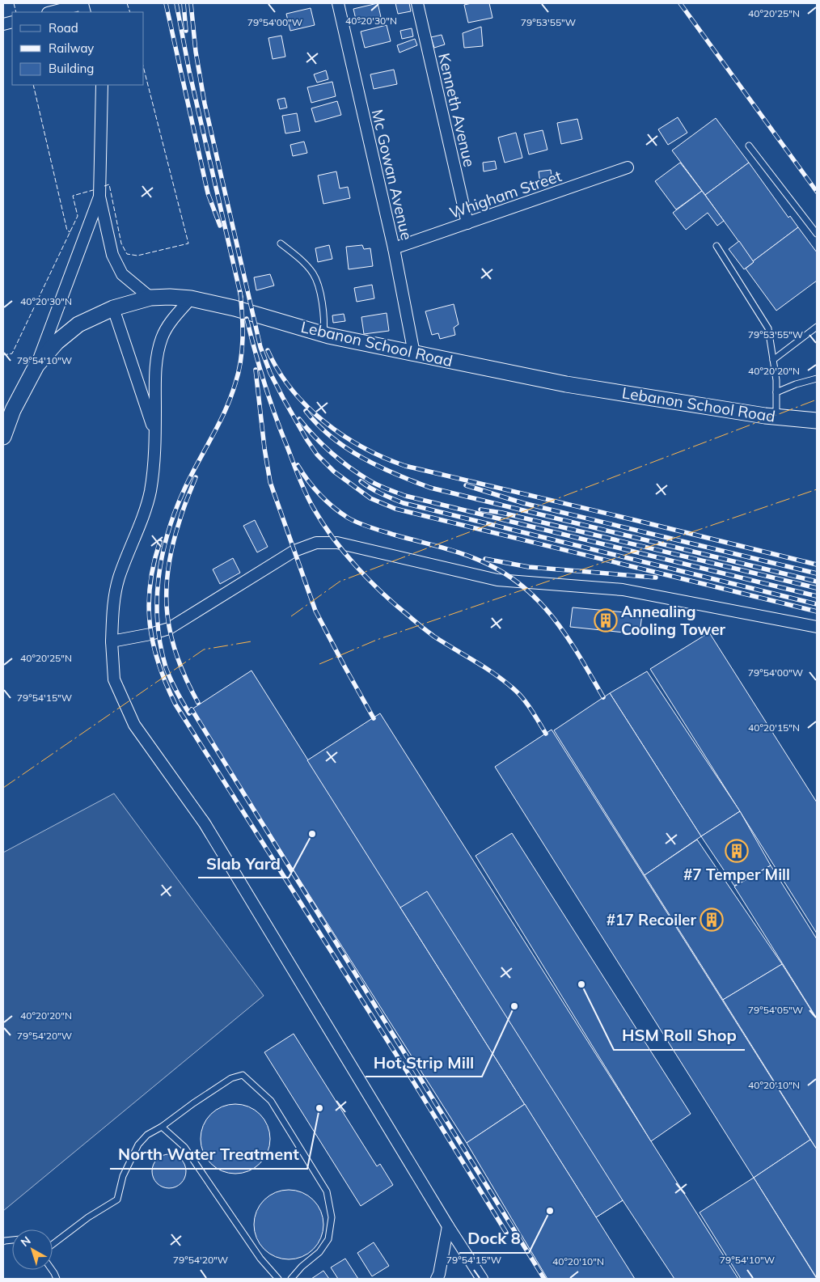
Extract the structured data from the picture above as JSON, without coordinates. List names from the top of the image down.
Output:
{
  "streets": {
    "street": [
      "Kenneth Avenue",
      "Mc Gowan Avenue",
      "Whigham Street",
      "Lebanon School Road"
    ]
  },
  "crossings": [
    ["Kenneth Avenue", "Whigham Street"],
    ["Mc Gowan Avenue", "Whigham Street"],
    ["Mc Gowan Avenue", "Lebanon School Road"]
  ],
  "places": {
    "building": ["Annealing Cooling Tower", "#7 Temper Mill", "#17 Recoiler"],
    "other": [
      "Slab Yard",
      "HSM Roll Shop",
      "Hot Strip Mill",
      "North Water Treatment",
      "Dock 8"
    ]
  },
  "legend": ["Road", "Railway", "Building"],
  "north": "top left",
  "coordinates": [
    "40°20'25\"N",
    "40°20'30\"N",
    "79°54'00\"W",
    "79°53'55\"W",
    "79°54'10\"W",
    "40°20'20\"N",
    "79°54'15\"W",
    "40°20'15\"N",
    "79°54'05\"W",
    "79°54'20\"W",
    "40°20'10\"N"
  ]
}
